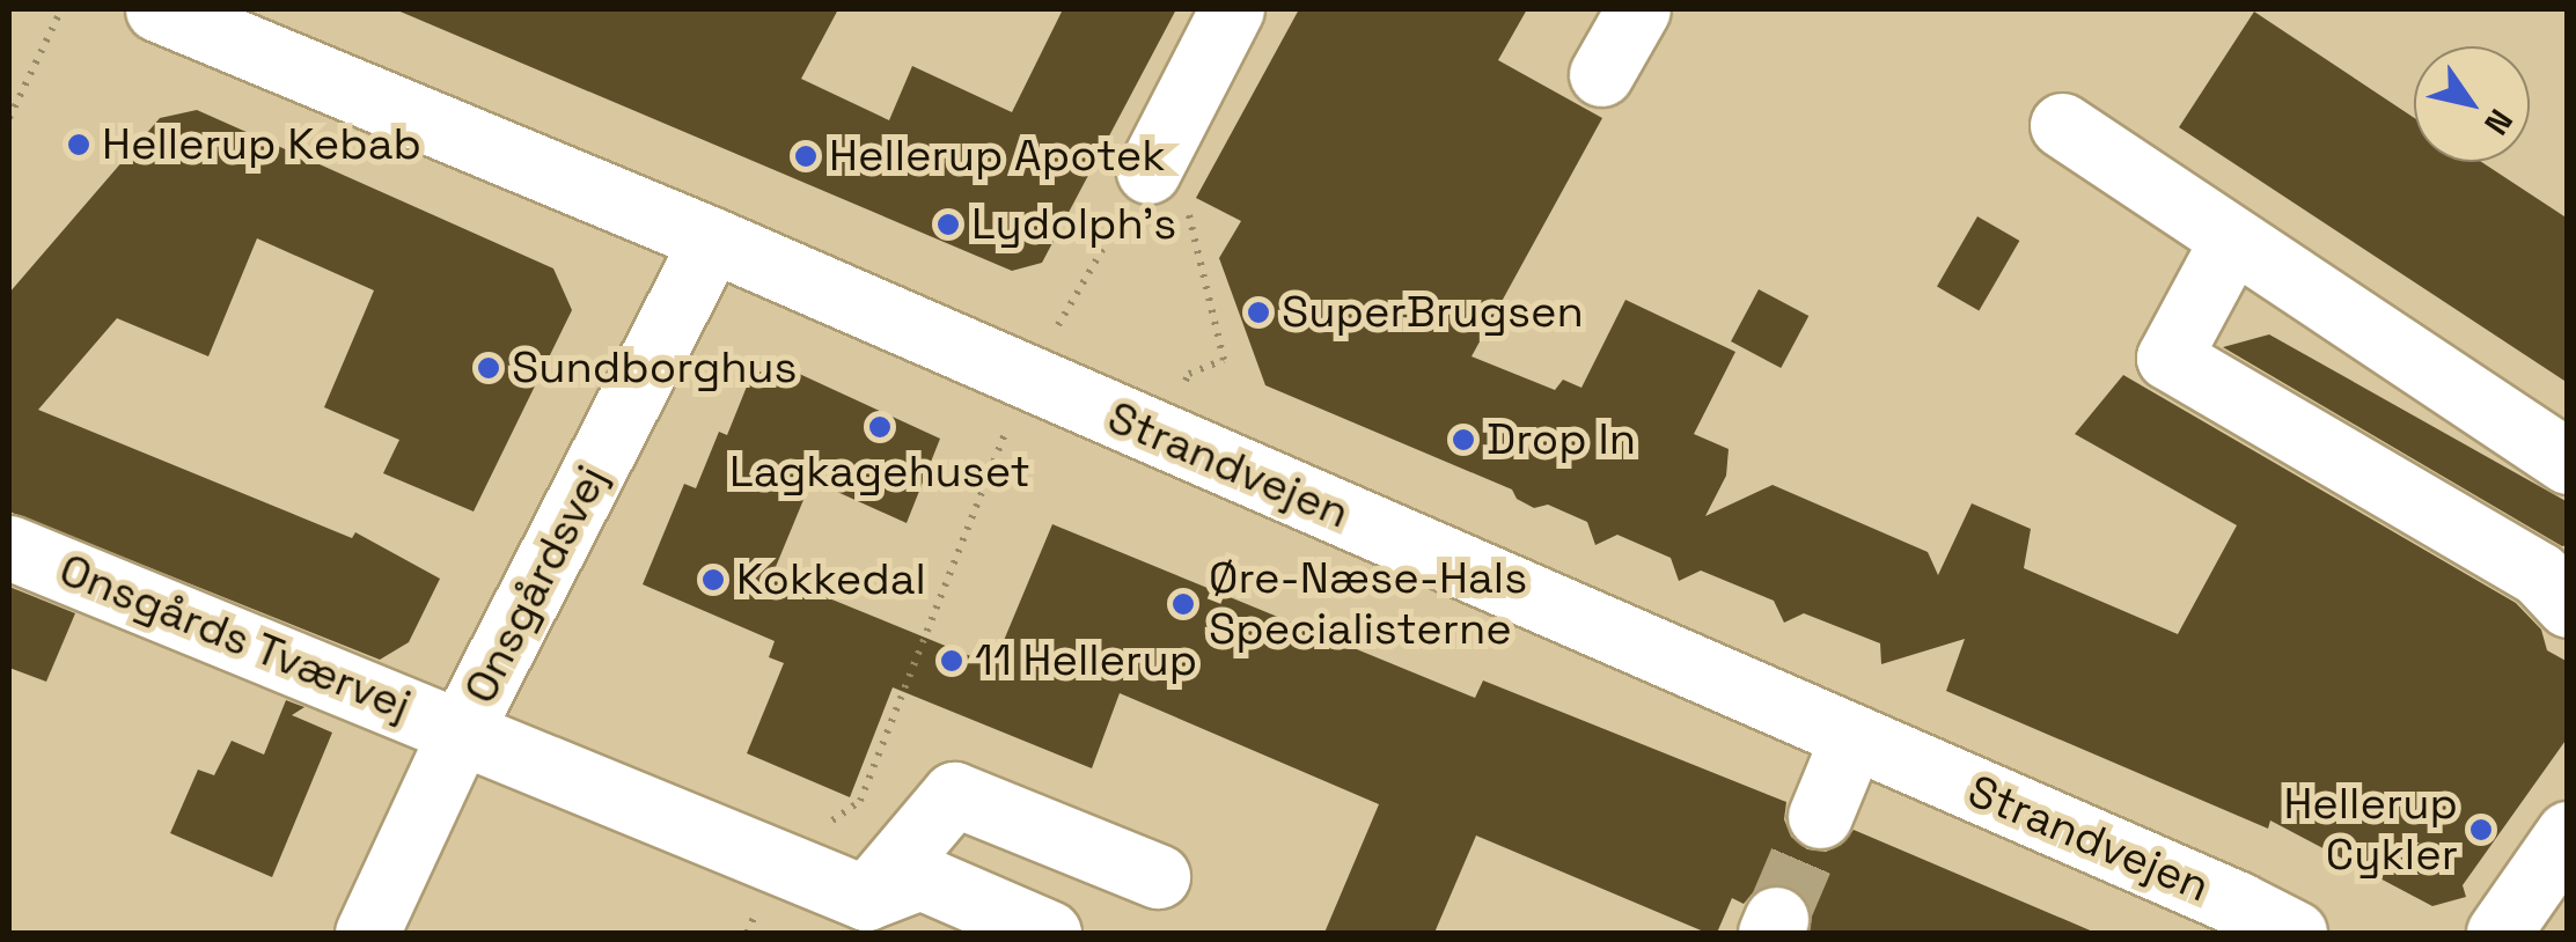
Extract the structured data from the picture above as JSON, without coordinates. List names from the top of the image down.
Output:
{
  "streets": {
    "main road": ["Strandvejen", "Onsgårdsvej", "Onsgårds Tværvej"]
  },
  "crossings": [
    ["Strandvejen", "Onsgårdsvej"],
    ["Onsgårdsvej", "Onsgårds Tværvej"]
  ],
  "places": [
    "Hellerup Kebab",
    "Hellerup Apotek",
    "Lydolph's",
    "SuperBrugsen",
    "Sundborghus",
    "Lagkagehuset",
    "Drop In",
    "Kokkedal",
    "Øre-Næse-Hals Specialisterne",
    "11 Hellerup",
    "Hellerup Cykler"
  ],
  "north": "bottom right"
}
